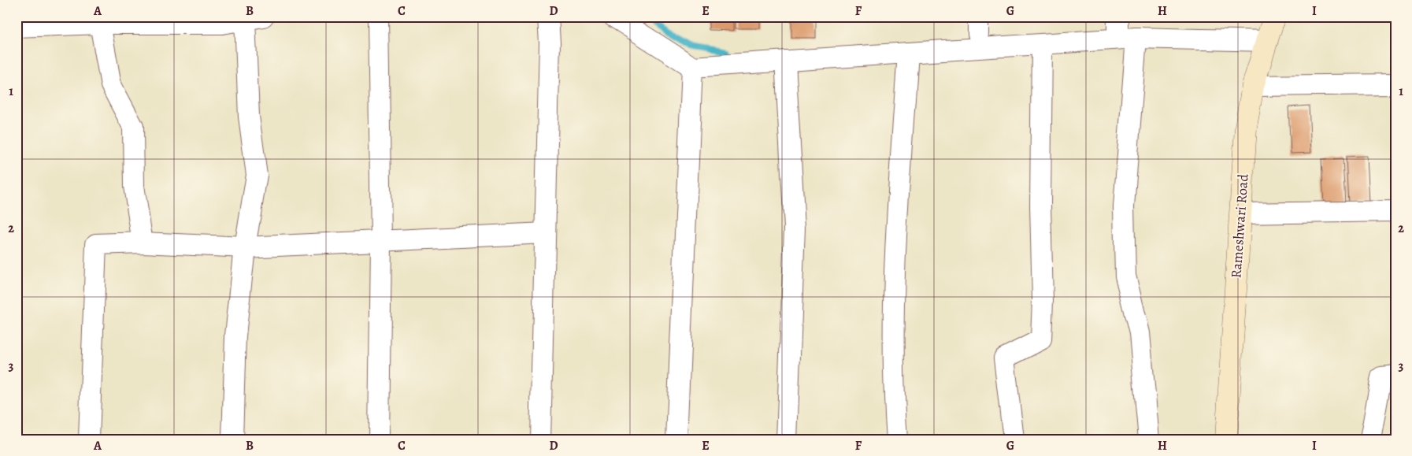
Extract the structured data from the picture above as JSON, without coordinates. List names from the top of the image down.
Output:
{
  "streets": {
    "main road": ["Rameshwari Road"]
  },
  "grid": {
    "columns": [
      "A",
      "B",
      "C",
      "D",
      "E",
      "F",
      "G",
      "H",
      "I"
    ],
    "rows": ["1", "2", "3"]
  }
}
